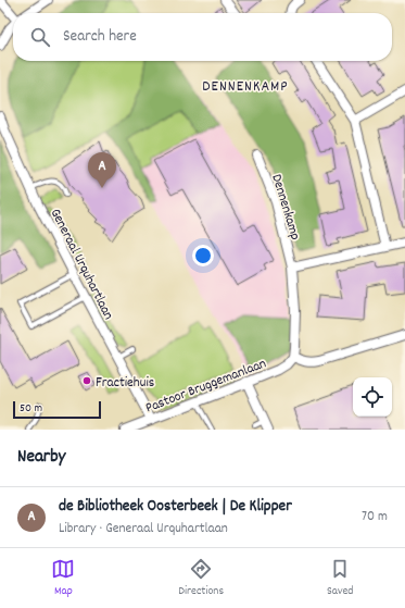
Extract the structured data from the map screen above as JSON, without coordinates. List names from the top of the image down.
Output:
{
  "streets": {
    "street": ["Dennenkamp", "Generaal Urquhartlaan", "Pastoor Bruggemanlaan"]
  },
  "crossings": [
    ["Dennenkamp", "Pastoor Bruggemanlaan"],
    ["Generaal Urquhartlaan", "Pastoor Bruggemanlaan"]
  ],
  "districts": ["DENNENKAMP"],
  "places": ["Fractiehuis"],
  "scale_bar": "50 m",
  "page": {
    "search": "Search here",
    "pins": "A",
    "scale": "50 m",
    "heading": "Nearby",
    "list": [
      {
        "mark": "A",
        "name": "de Bibliotheek Oosterbeek | De Klipper",
        "note": "Library · Generaal Urquhartlaan",
        "value": "70 m"
      }
    ],
    "nav": ["Map", "Directions", "Saved"]
  }
}
